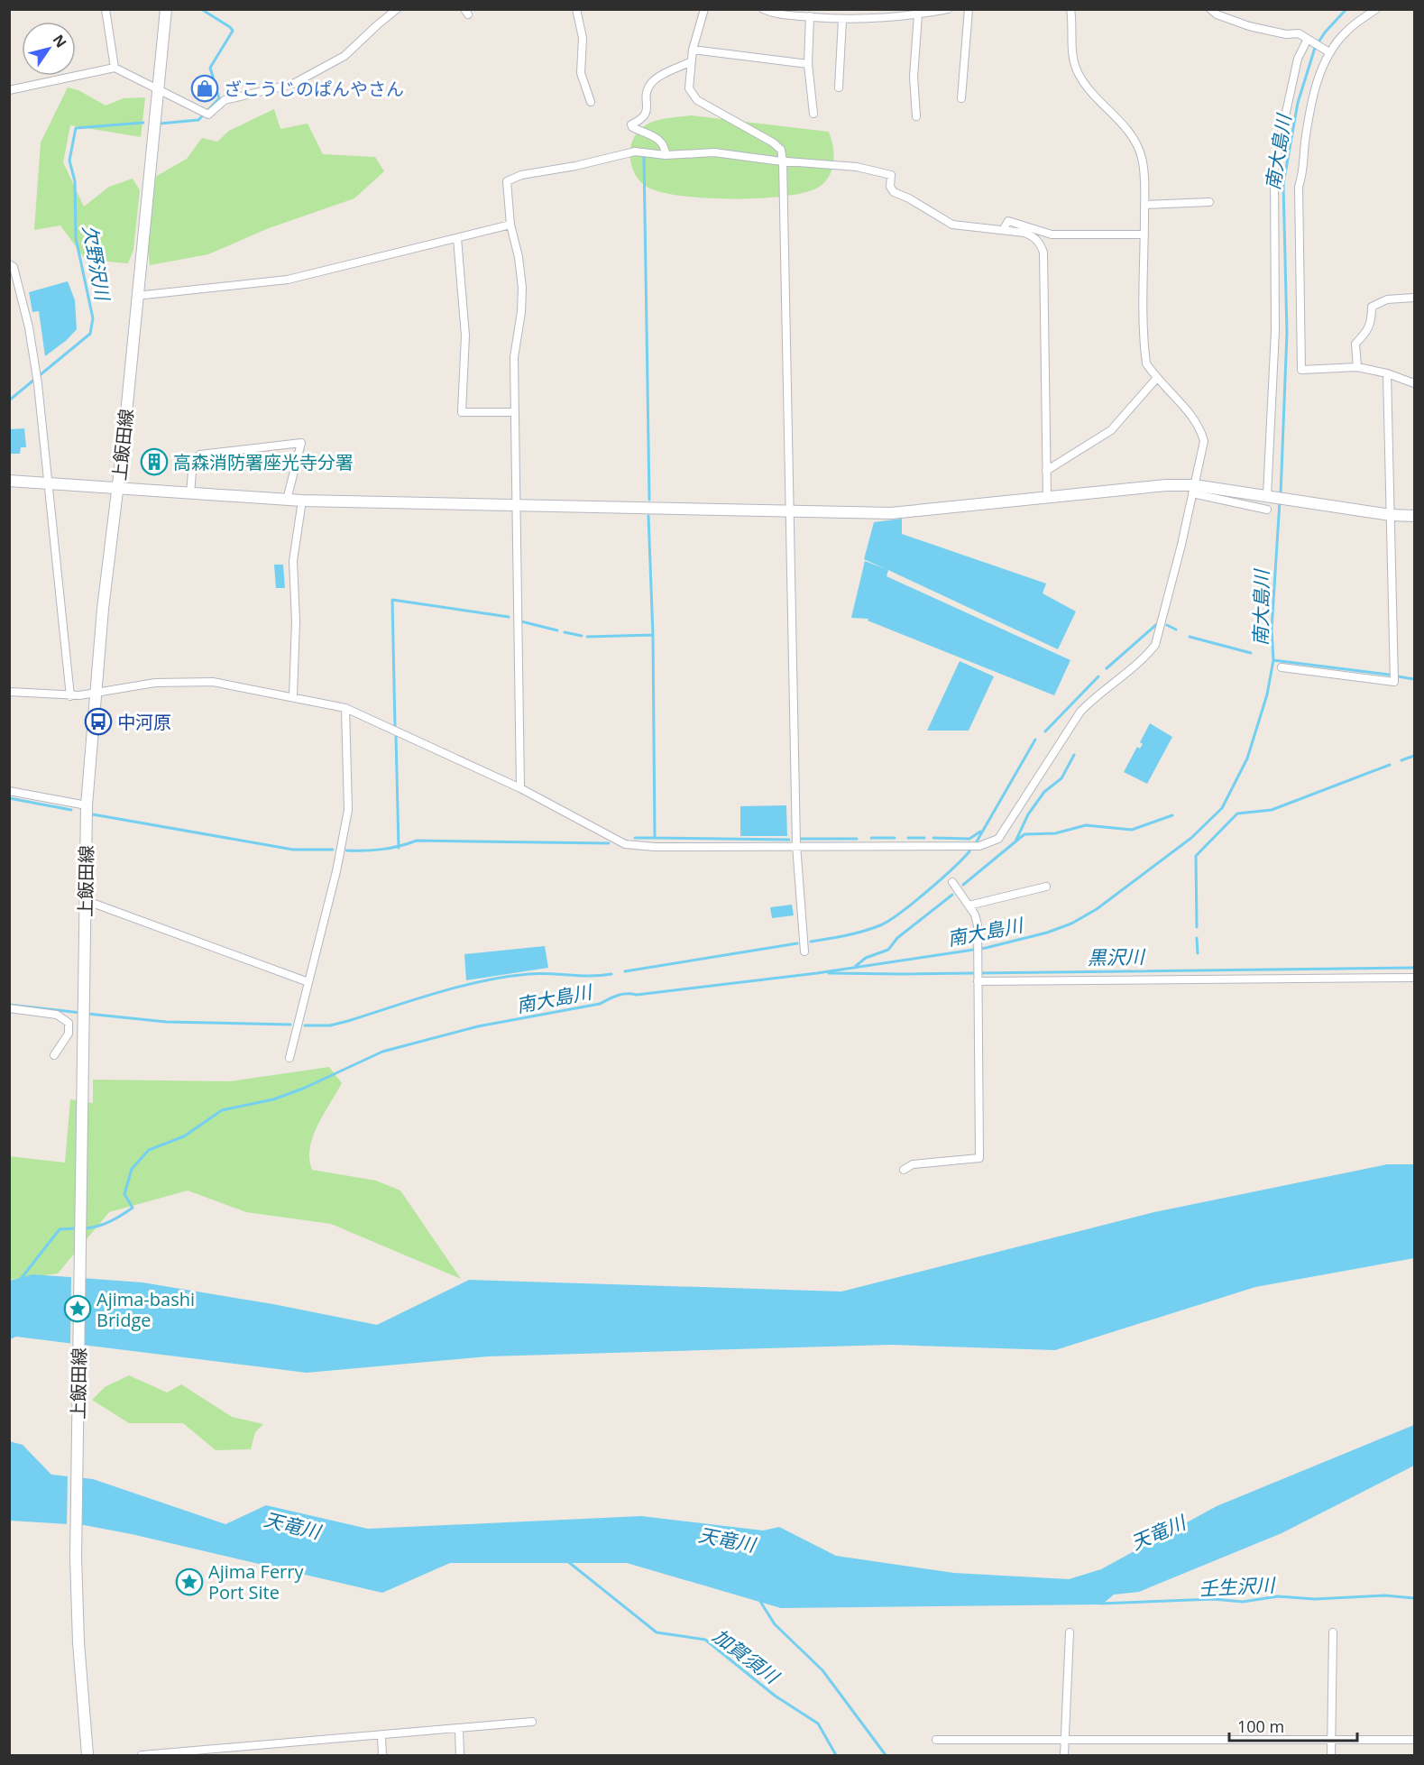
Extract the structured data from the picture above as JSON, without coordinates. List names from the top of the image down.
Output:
{
  "streets": {
    "main road": ["上飯田線"]
  },
  "water": [
    "南大島川",
    "欠野沢川",
    "黒沢川",
    "天竜川",
    "壬生沢川",
    "加賀須川"
  ],
  "places": {
    "shop": ["ざこうじのぱんやさん"],
    "building": ["高森消防署座光寺分署"],
    "bus stop": ["中河原"],
    "place": ["Ajima-bashi Bridge", "Ajima Ferry Port Site"]
  },
  "scale_bar": "100 m",
  "north": "top right"
}
